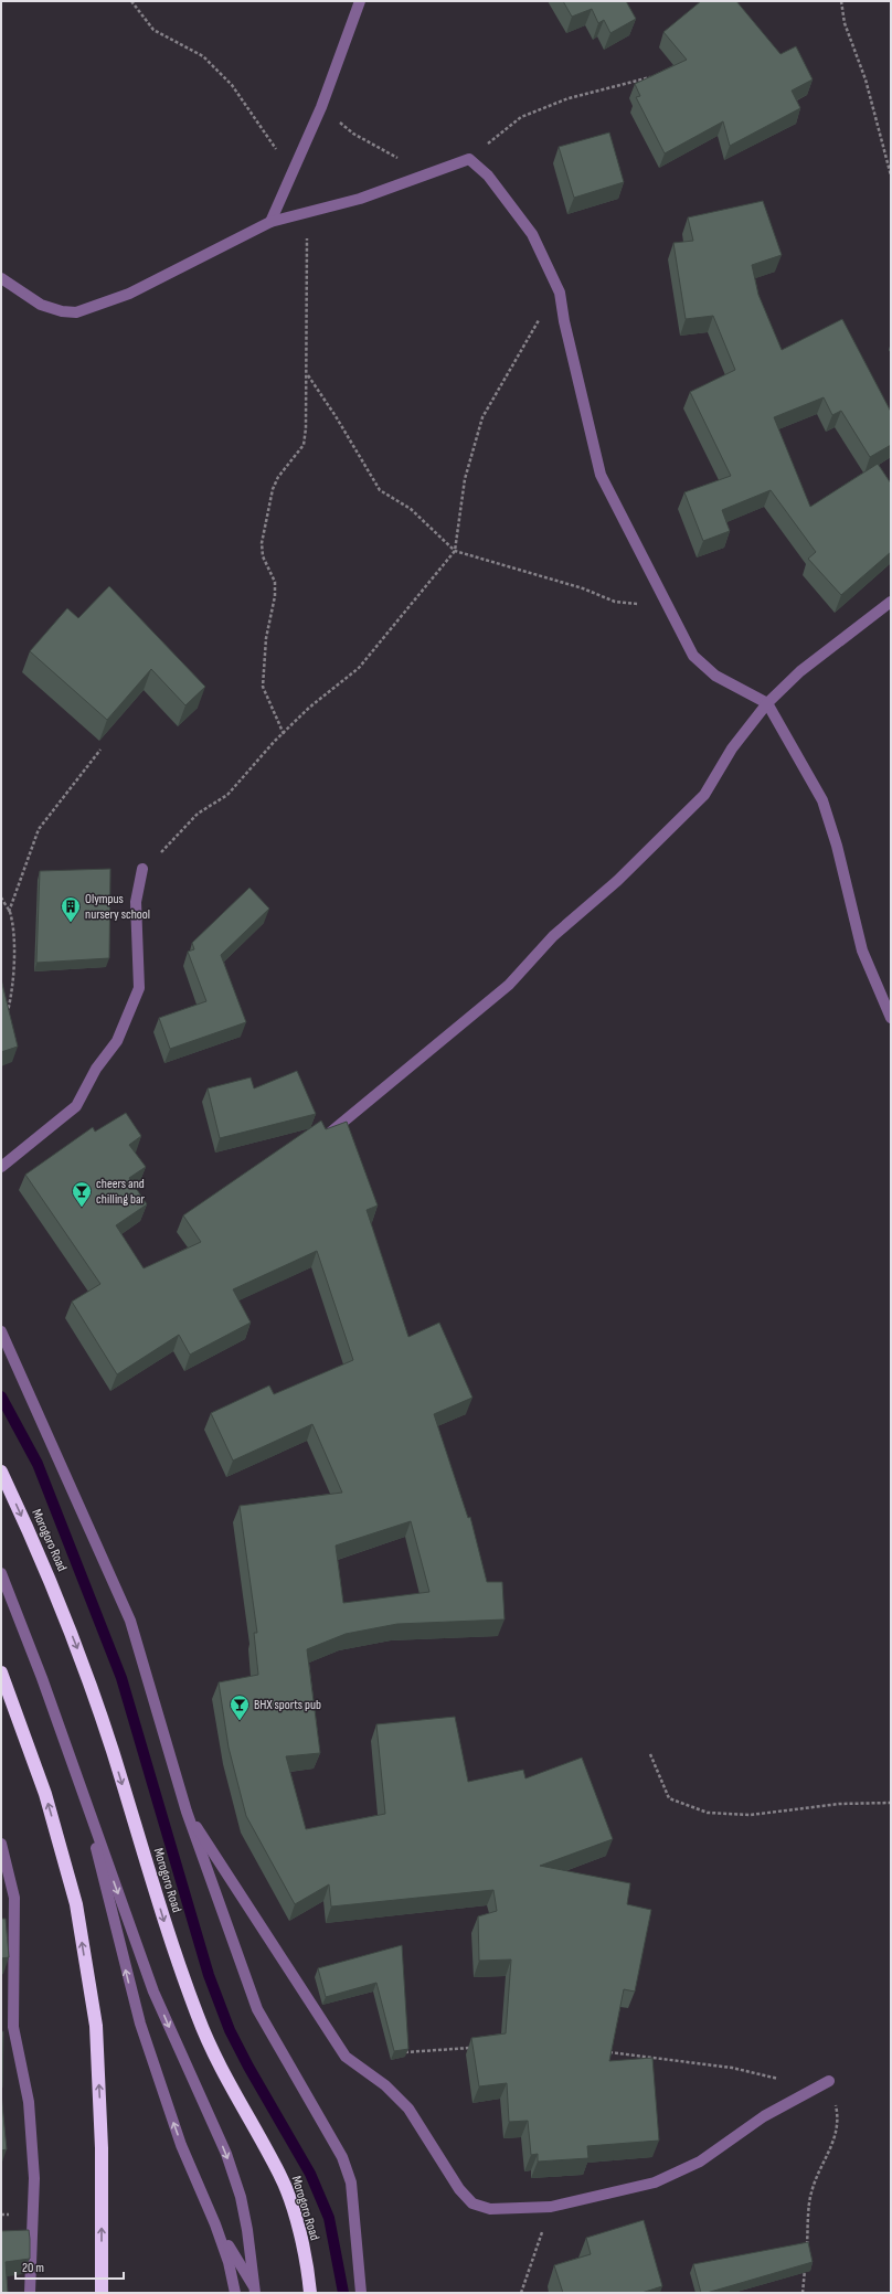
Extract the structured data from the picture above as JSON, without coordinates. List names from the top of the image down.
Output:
{
  "streets": {
    "highway": ["Morogoro Road"]
  },
  "places": {
    "building": ["Olympus nursery school"],
    "bar": ["cheers and chilling bar", "BHX sports pub"]
  },
  "scale_bar": "20 m"
}
